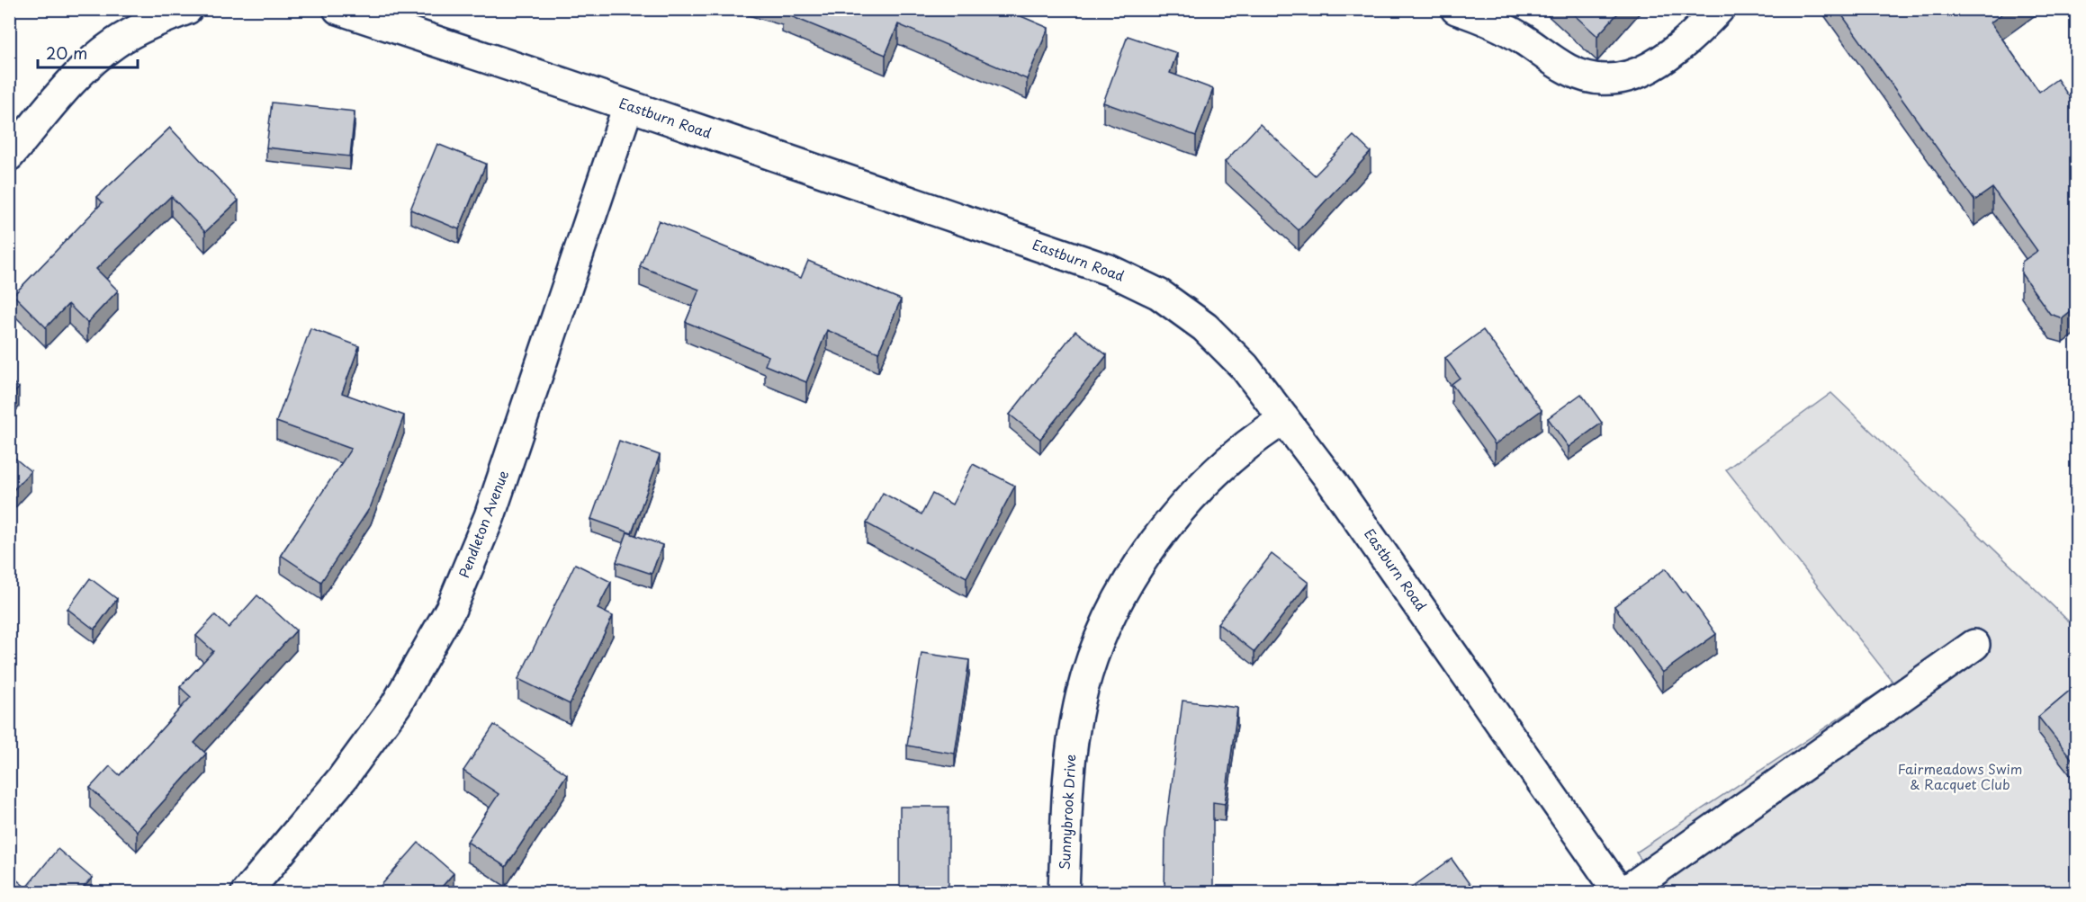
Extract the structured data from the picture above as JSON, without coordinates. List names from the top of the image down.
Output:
{
  "streets": {
    "street": ["Eastburn Road", "Pendleton Avenue", "Sunnybrook Drive"]
  },
  "crossings": [
    ["Eastburn Road", "Pendleton Avenue"],
    ["Eastburn Road", "Sunnybrook Drive"]
  ],
  "parks": ["Fairmeadows Swim & Racquet Club"],
  "scale_bar": "20 m"
}
